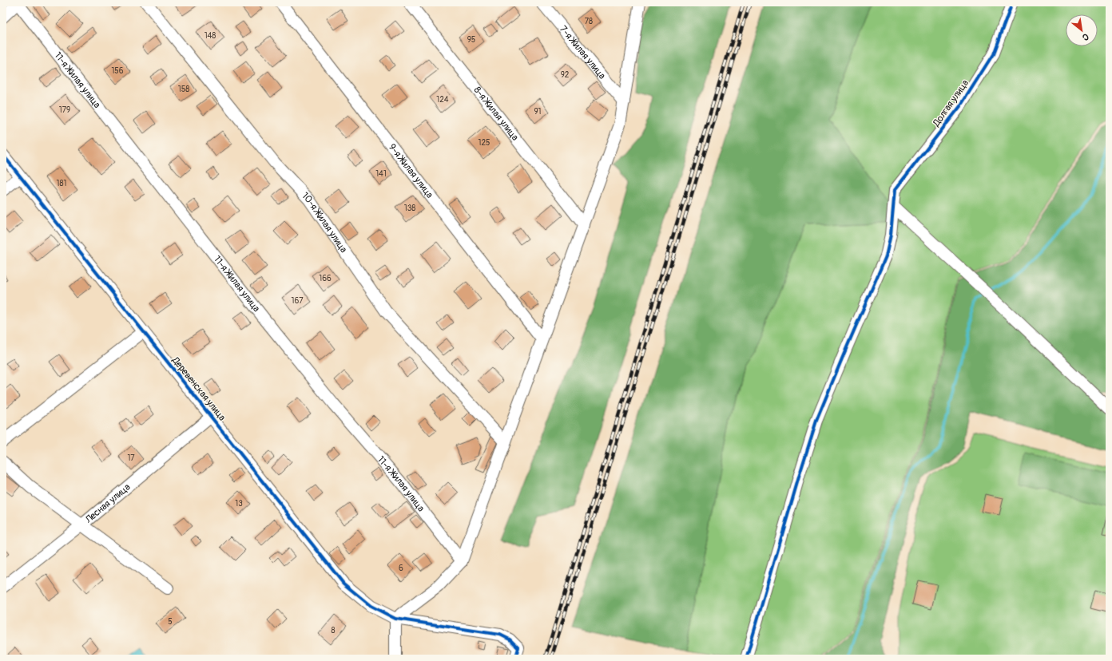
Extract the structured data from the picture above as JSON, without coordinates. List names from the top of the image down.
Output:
{
  "streets": {
    "street": [
      "7-я Жилая улица",
      "11-я Жилая улица",
      "Долгая улица",
      "8-я Жилая улица",
      "9-я Жилая улица",
      "10-я Жилая улица",
      "Деревенская улица",
      "Лесная улица"
    ]
  },
  "crossings": [
    ["Деревенская улица", "Лесная улица"]
  ],
  "house_numbers": [
    "78",
    "148",
    "95",
    "156",
    "92",
    "158",
    "124",
    "179",
    "91",
    "125",
    "141",
    "181",
    "138",
    "166",
    "167",
    "17",
    "13",
    "6",
    "5",
    "8"
  ],
  "north": "bottom right"
}
